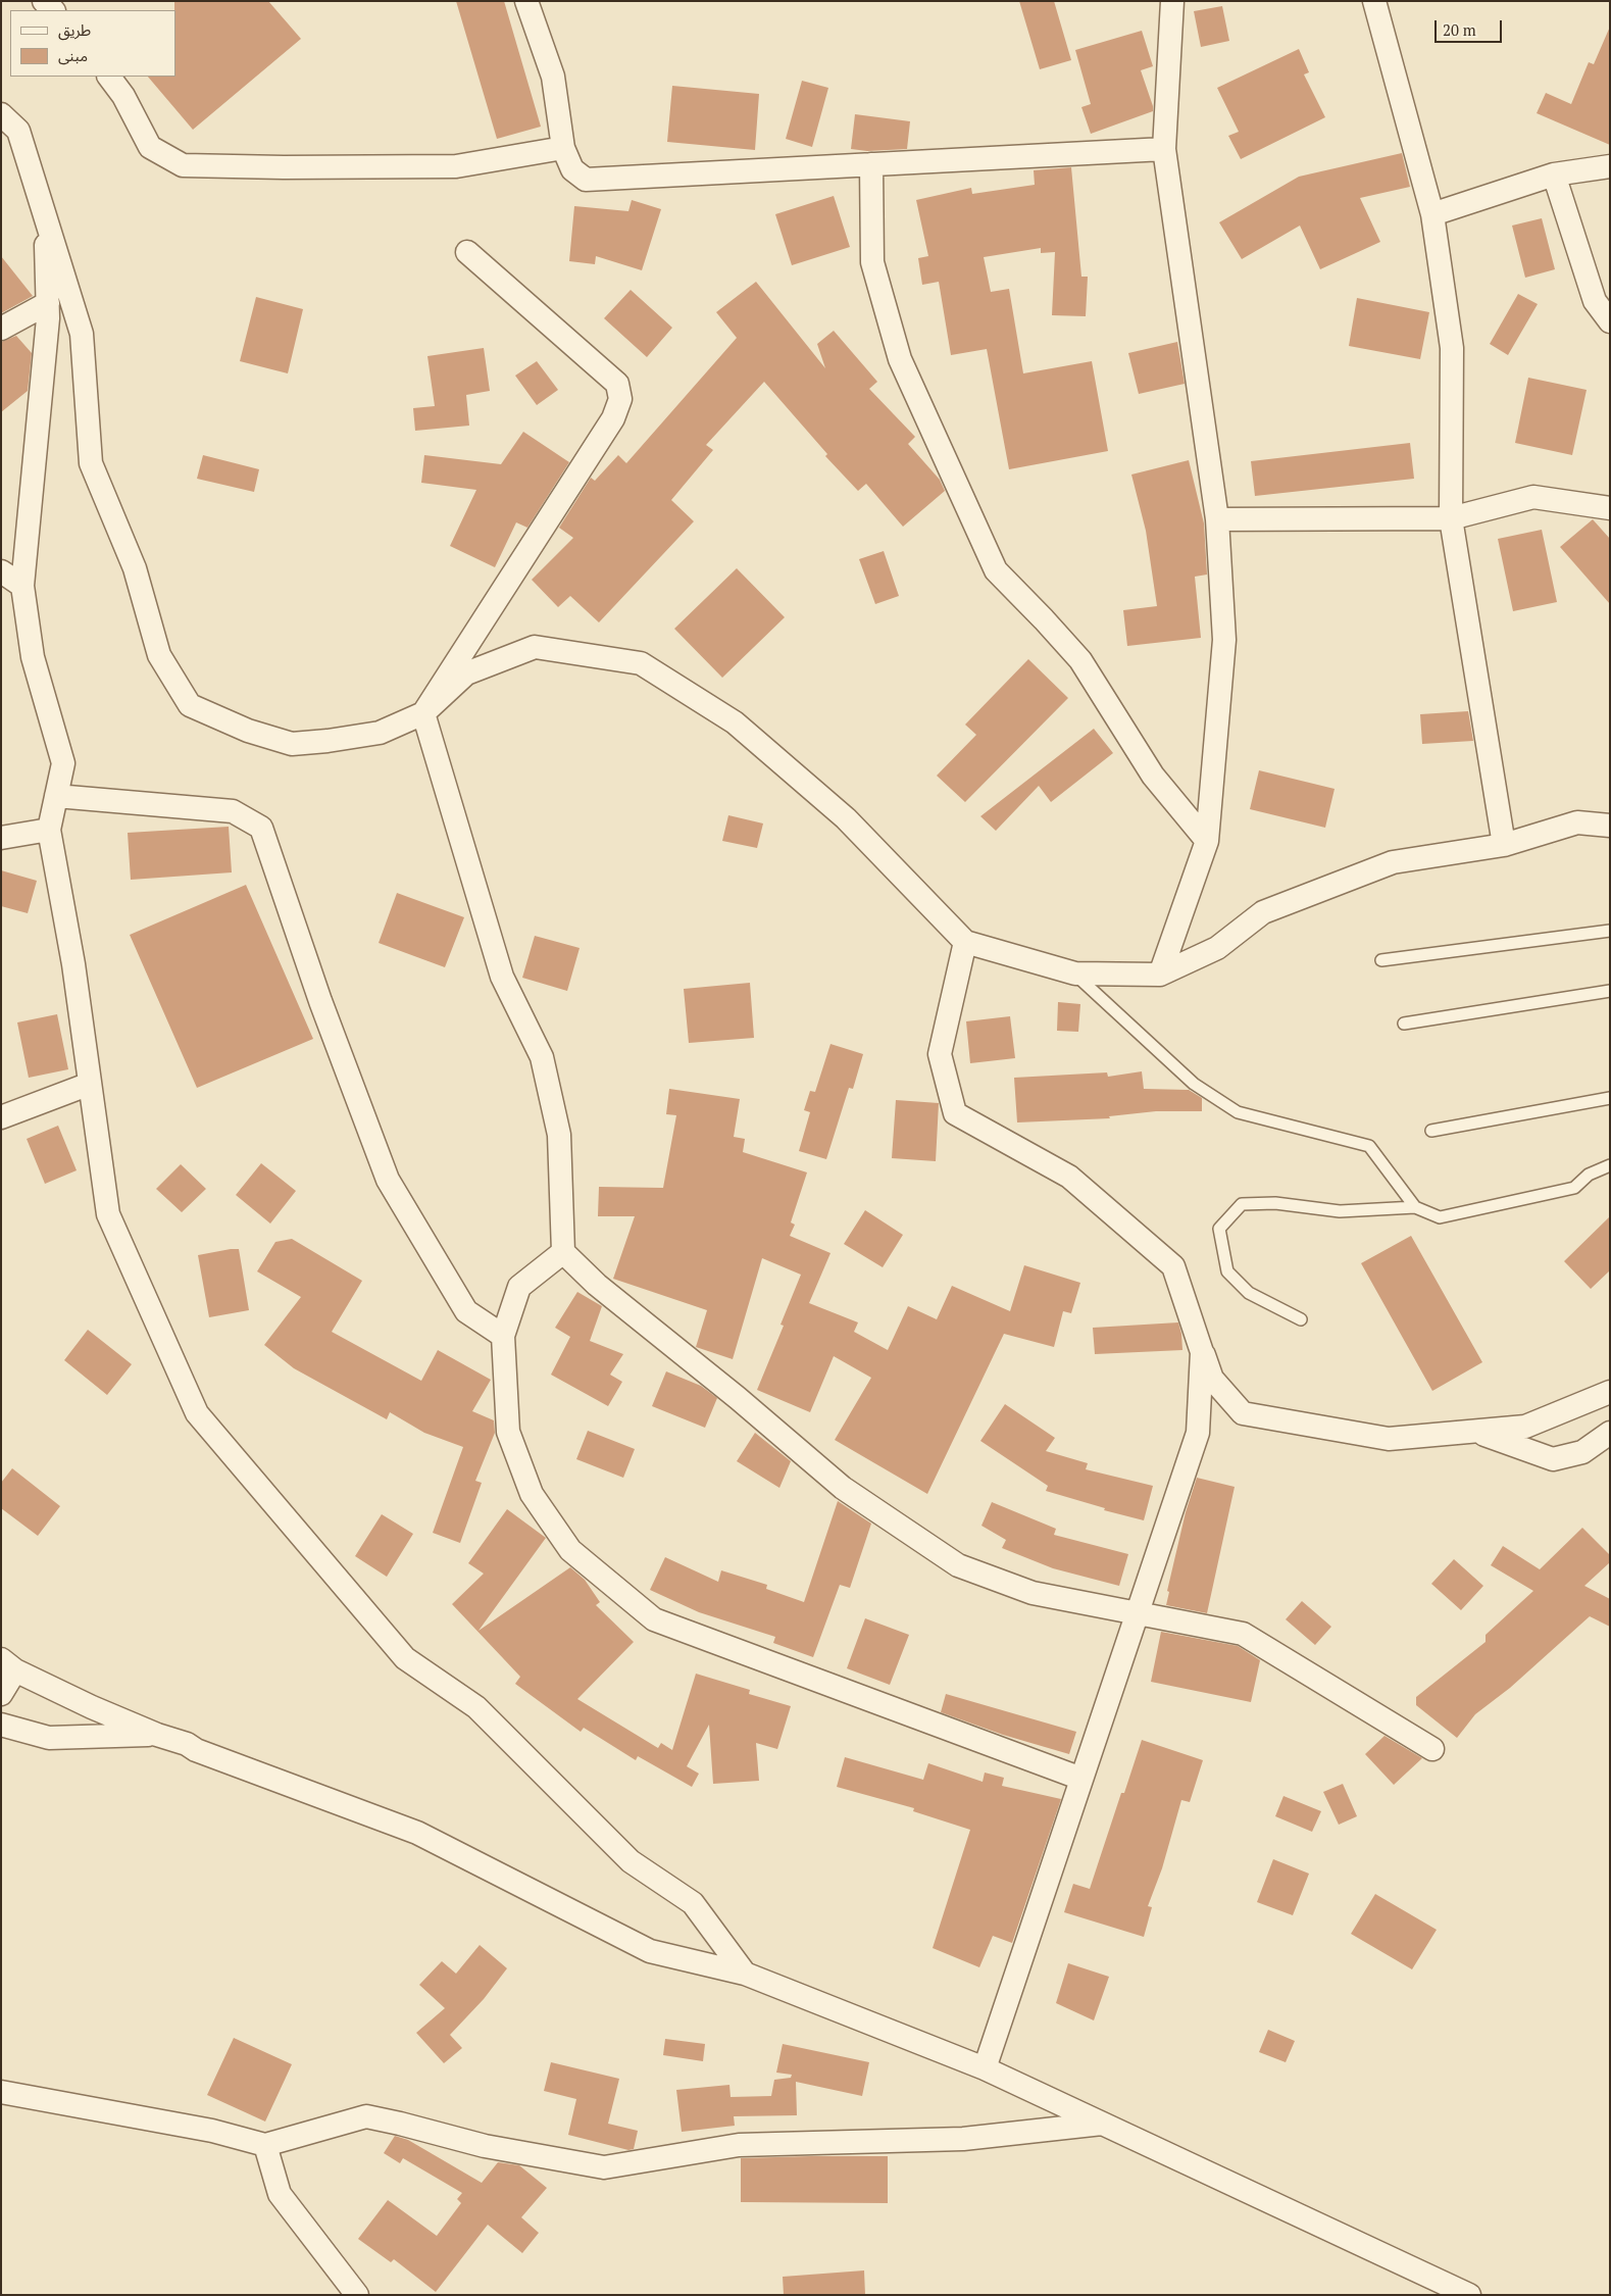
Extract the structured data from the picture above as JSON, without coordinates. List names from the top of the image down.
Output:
{
  "legend": ["طريق", "مبنى"],
  "scale_bar": "20 m"
}
